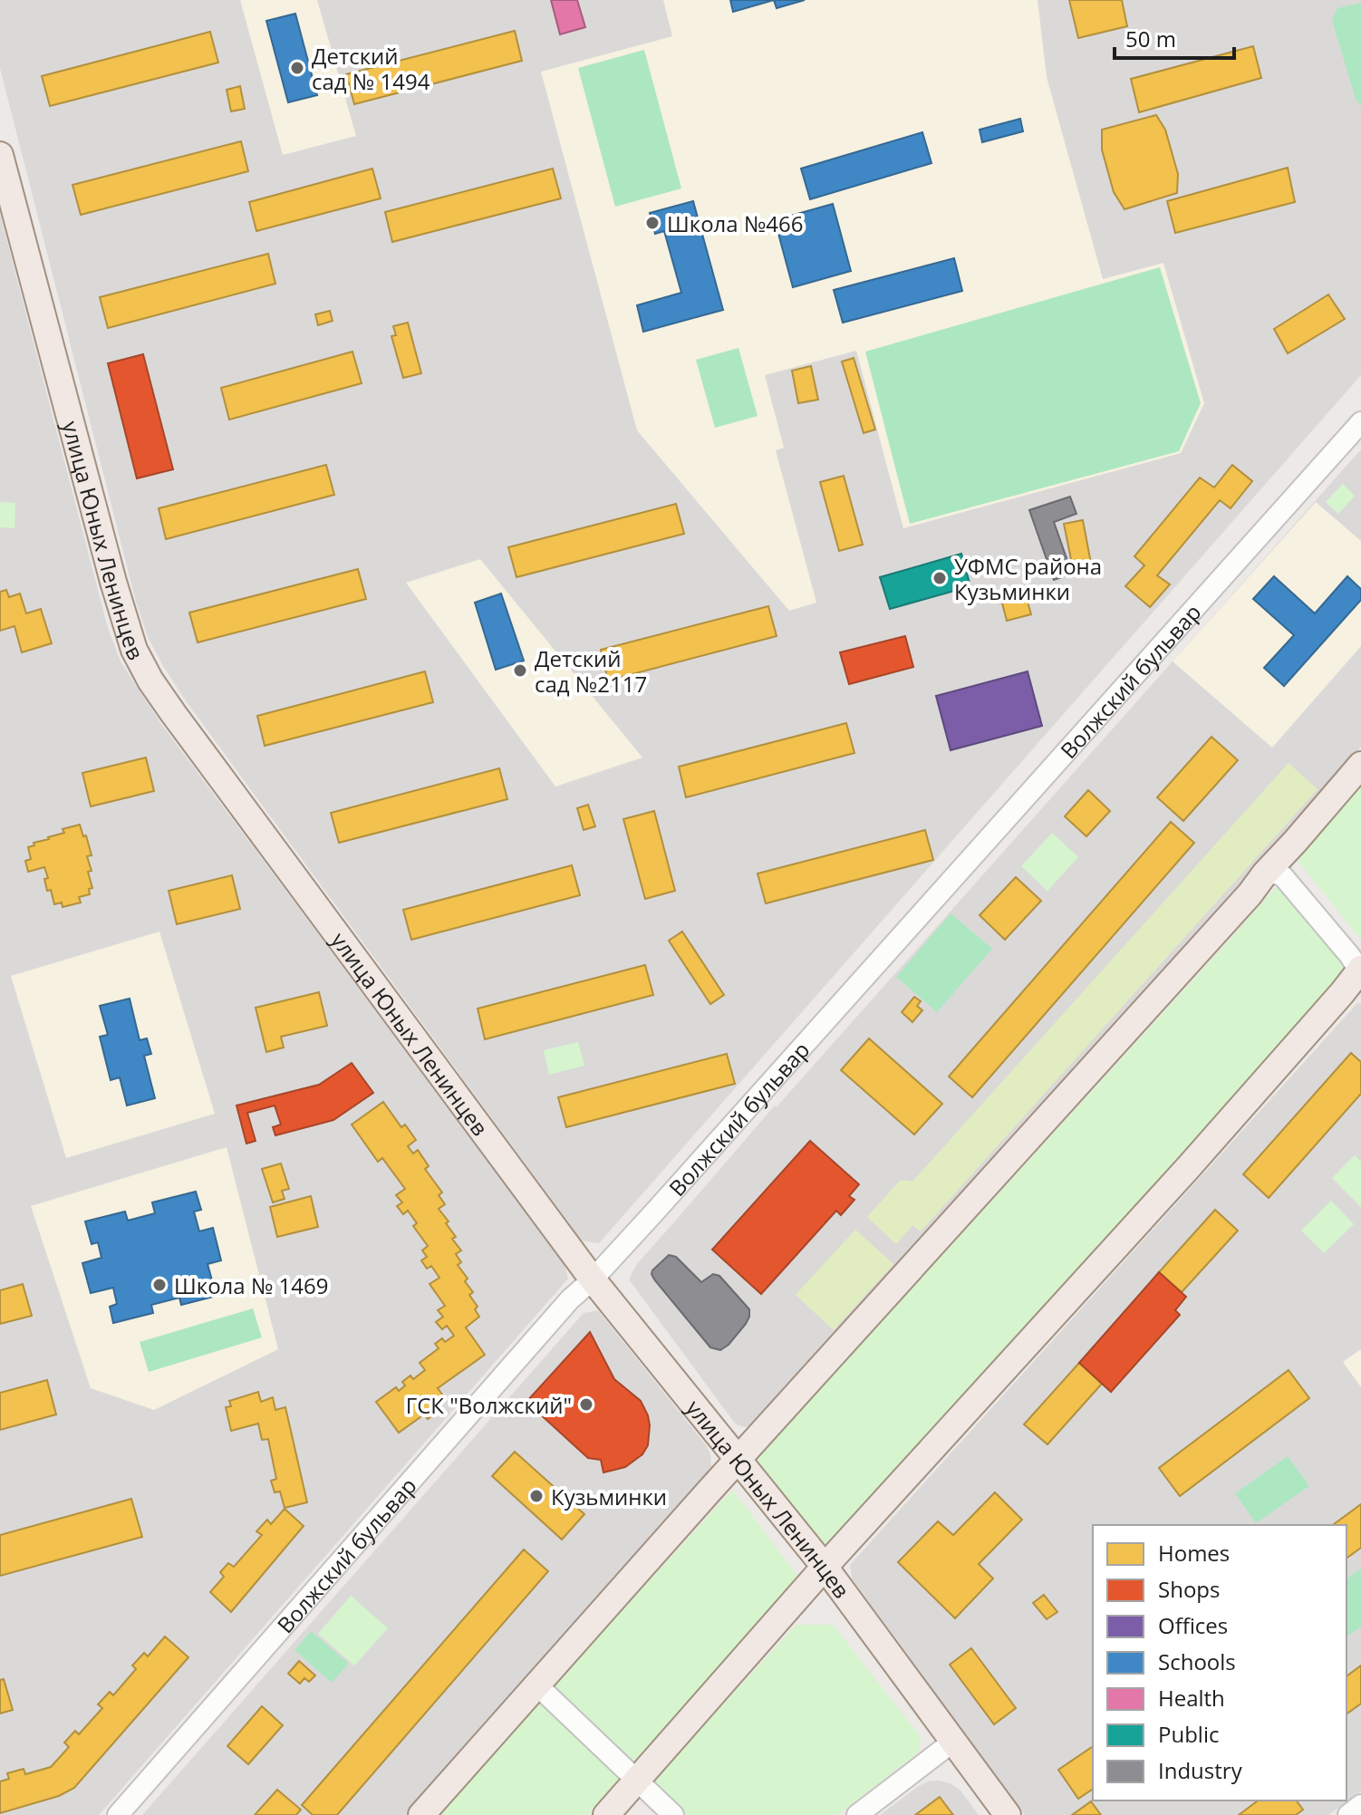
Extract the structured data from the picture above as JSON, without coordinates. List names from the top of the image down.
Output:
{
  "streets": {
    "main road": ["улица Юных Ленинцев"],
    "street": ["Волжский бульвар"]
  },
  "crossings": [
    ["улица Юных Ленинцев", "Волжский бульвар"]
  ],
  "places": [
    "Детский сад № 1494",
    "Школа №466",
    "УФМС района Кузьминки",
    "Детский сад №2117",
    "Школа № 1469",
    "ГСК \"Волжский\"",
    "Кузьминки"
  ],
  "legend": [
    "Homes",
    "Shops",
    "Offices",
    "Schools",
    "Health",
    "Public",
    "Industry"
  ],
  "scale_bar": "50 m"
}
